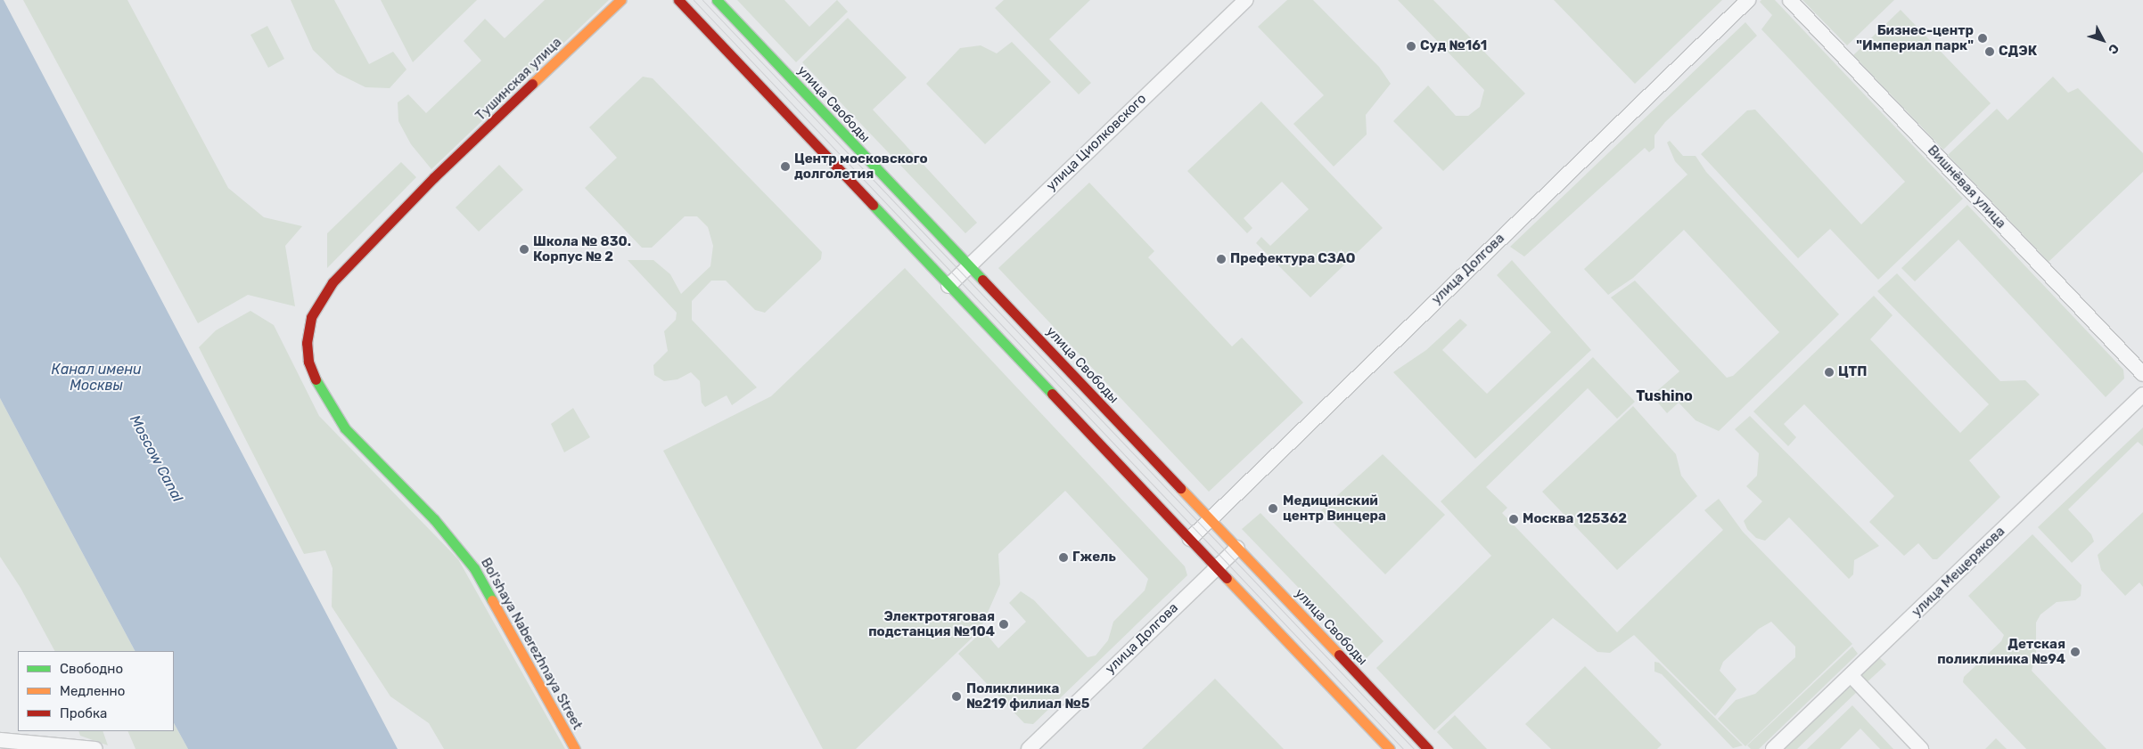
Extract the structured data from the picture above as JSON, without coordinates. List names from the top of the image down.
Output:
{
  "streets": {
    "main road": ["Тушинская улица", "улица Свободы", "Bol'shaya Naberezhnaya Street"],
    "street": [
      "улица Циолковского",
      "Вишнёвая улица",
      "улица Долгова",
      "улица Мещерякова"
    ]
  },
  "crossings": [
    ["Тушинская улица", "Bol'shaya Naberezhnaya Street"],
    ["улица Свободы", "улица Циолковского"],
    ["улица Свободы", "улица Долгова"]
  ],
  "districts": ["Tushino"],
  "water": ["Канал имени Москвы", "Moscow Canal"],
  "places": [
    "Бизнес-центр \"Империал парк\"",
    "Суд №161",
    "СДЭК",
    "Центр московского долголетия",
    "Школа № 830. Корпус № 2",
    "Префектура СЗАО",
    "ЦТП",
    "Медицинский центр Винцера",
    "Москва 125362",
    "Гжель",
    "Электротяговая подстанция №104",
    "Детская поликлиника №94",
    "Поликлиника №219 филиал №5"
  ],
  "legend": ["Свободно", "Медленно", "Пробка"],
  "north": "bottom right"
}
